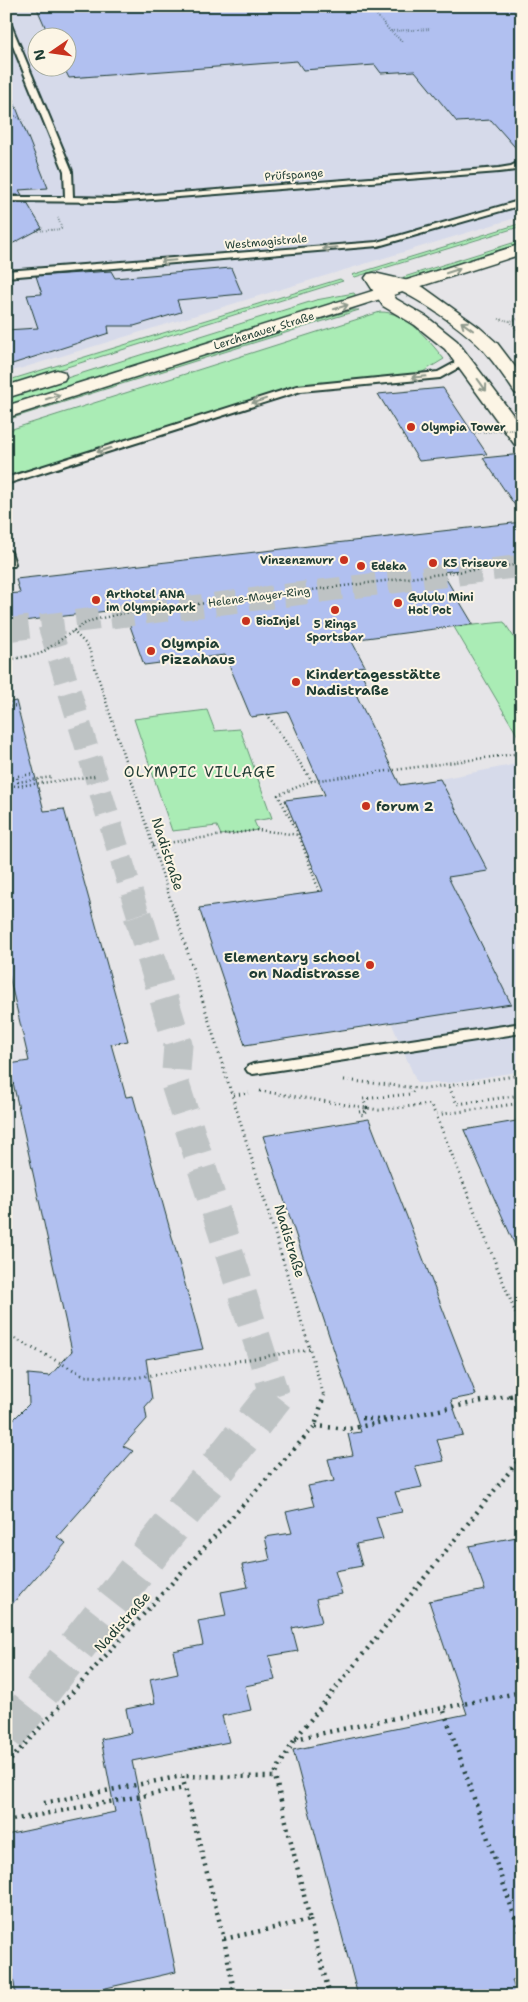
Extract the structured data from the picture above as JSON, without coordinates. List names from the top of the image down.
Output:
{
  "streets": {
    "main road": ["Lerchenauer Straße"],
    "lane": ["Prüfspange", "Westmagistrale"],
    "path": ["Helene-Mayer-Ring", "Nadistraße"]
  },
  "crossings": [
    ["Helene-Mayer-Ring", "Nadistraße"]
  ],
  "one_way": ["Westmagistrale", "Lerchenauer Straße"],
  "districts": ["OLYMPIC VILLAGE"],
  "places": [
    "Olympia Tower",
    "Vinzenzmurr",
    "K5 Friseure",
    "Edeka",
    "Arthotel ANA im Olympiapark",
    "Gululu Mini Hot Pot",
    "5 Rings Sportsbar",
    "BioInjel",
    "Olympia Pizzahaus",
    "Kindertagesstätte Nadistraße",
    "forum 2",
    "Elementary school on Nadistrasse"
  ],
  "north": "left"
}
